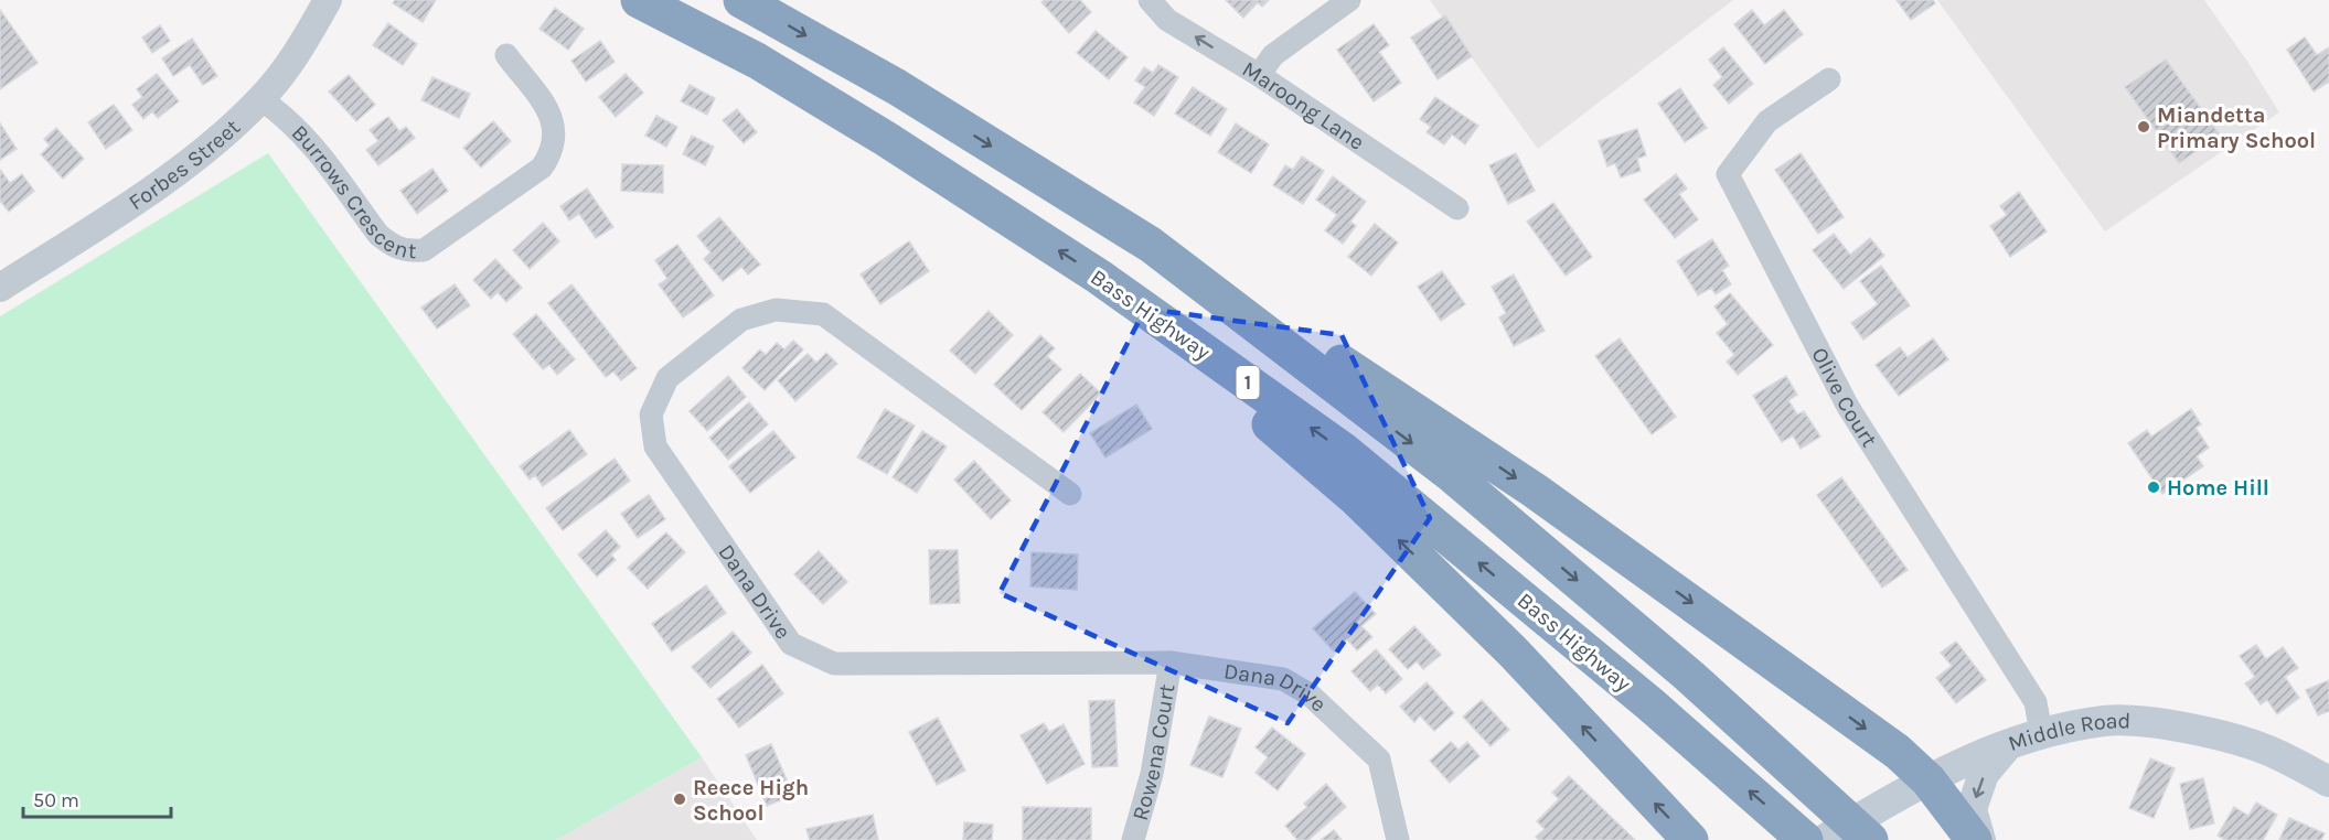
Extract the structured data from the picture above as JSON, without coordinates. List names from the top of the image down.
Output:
{
  "streets": {
    "highway": ["Bass Highway", "1"],
    "main road": ["Middle Road"],
    "street": [
      "Maroong Lane",
      "Forbes Street",
      "Burrows Crescent",
      "Olive Court",
      "Dana Drive",
      "Rowena Court"
    ]
  },
  "crossings": [
    ["Forbes Street", "Burrows Crescent"],
    ["Olive Court", "Middle Road"],
    ["Dana Drive", "Rowena Court"]
  ],
  "one_way": ["Maroong Lane"],
  "places": ["Miandetta Primary School", "Home Hill", "Reece High School"],
  "scale_bar": "50 m"
}
